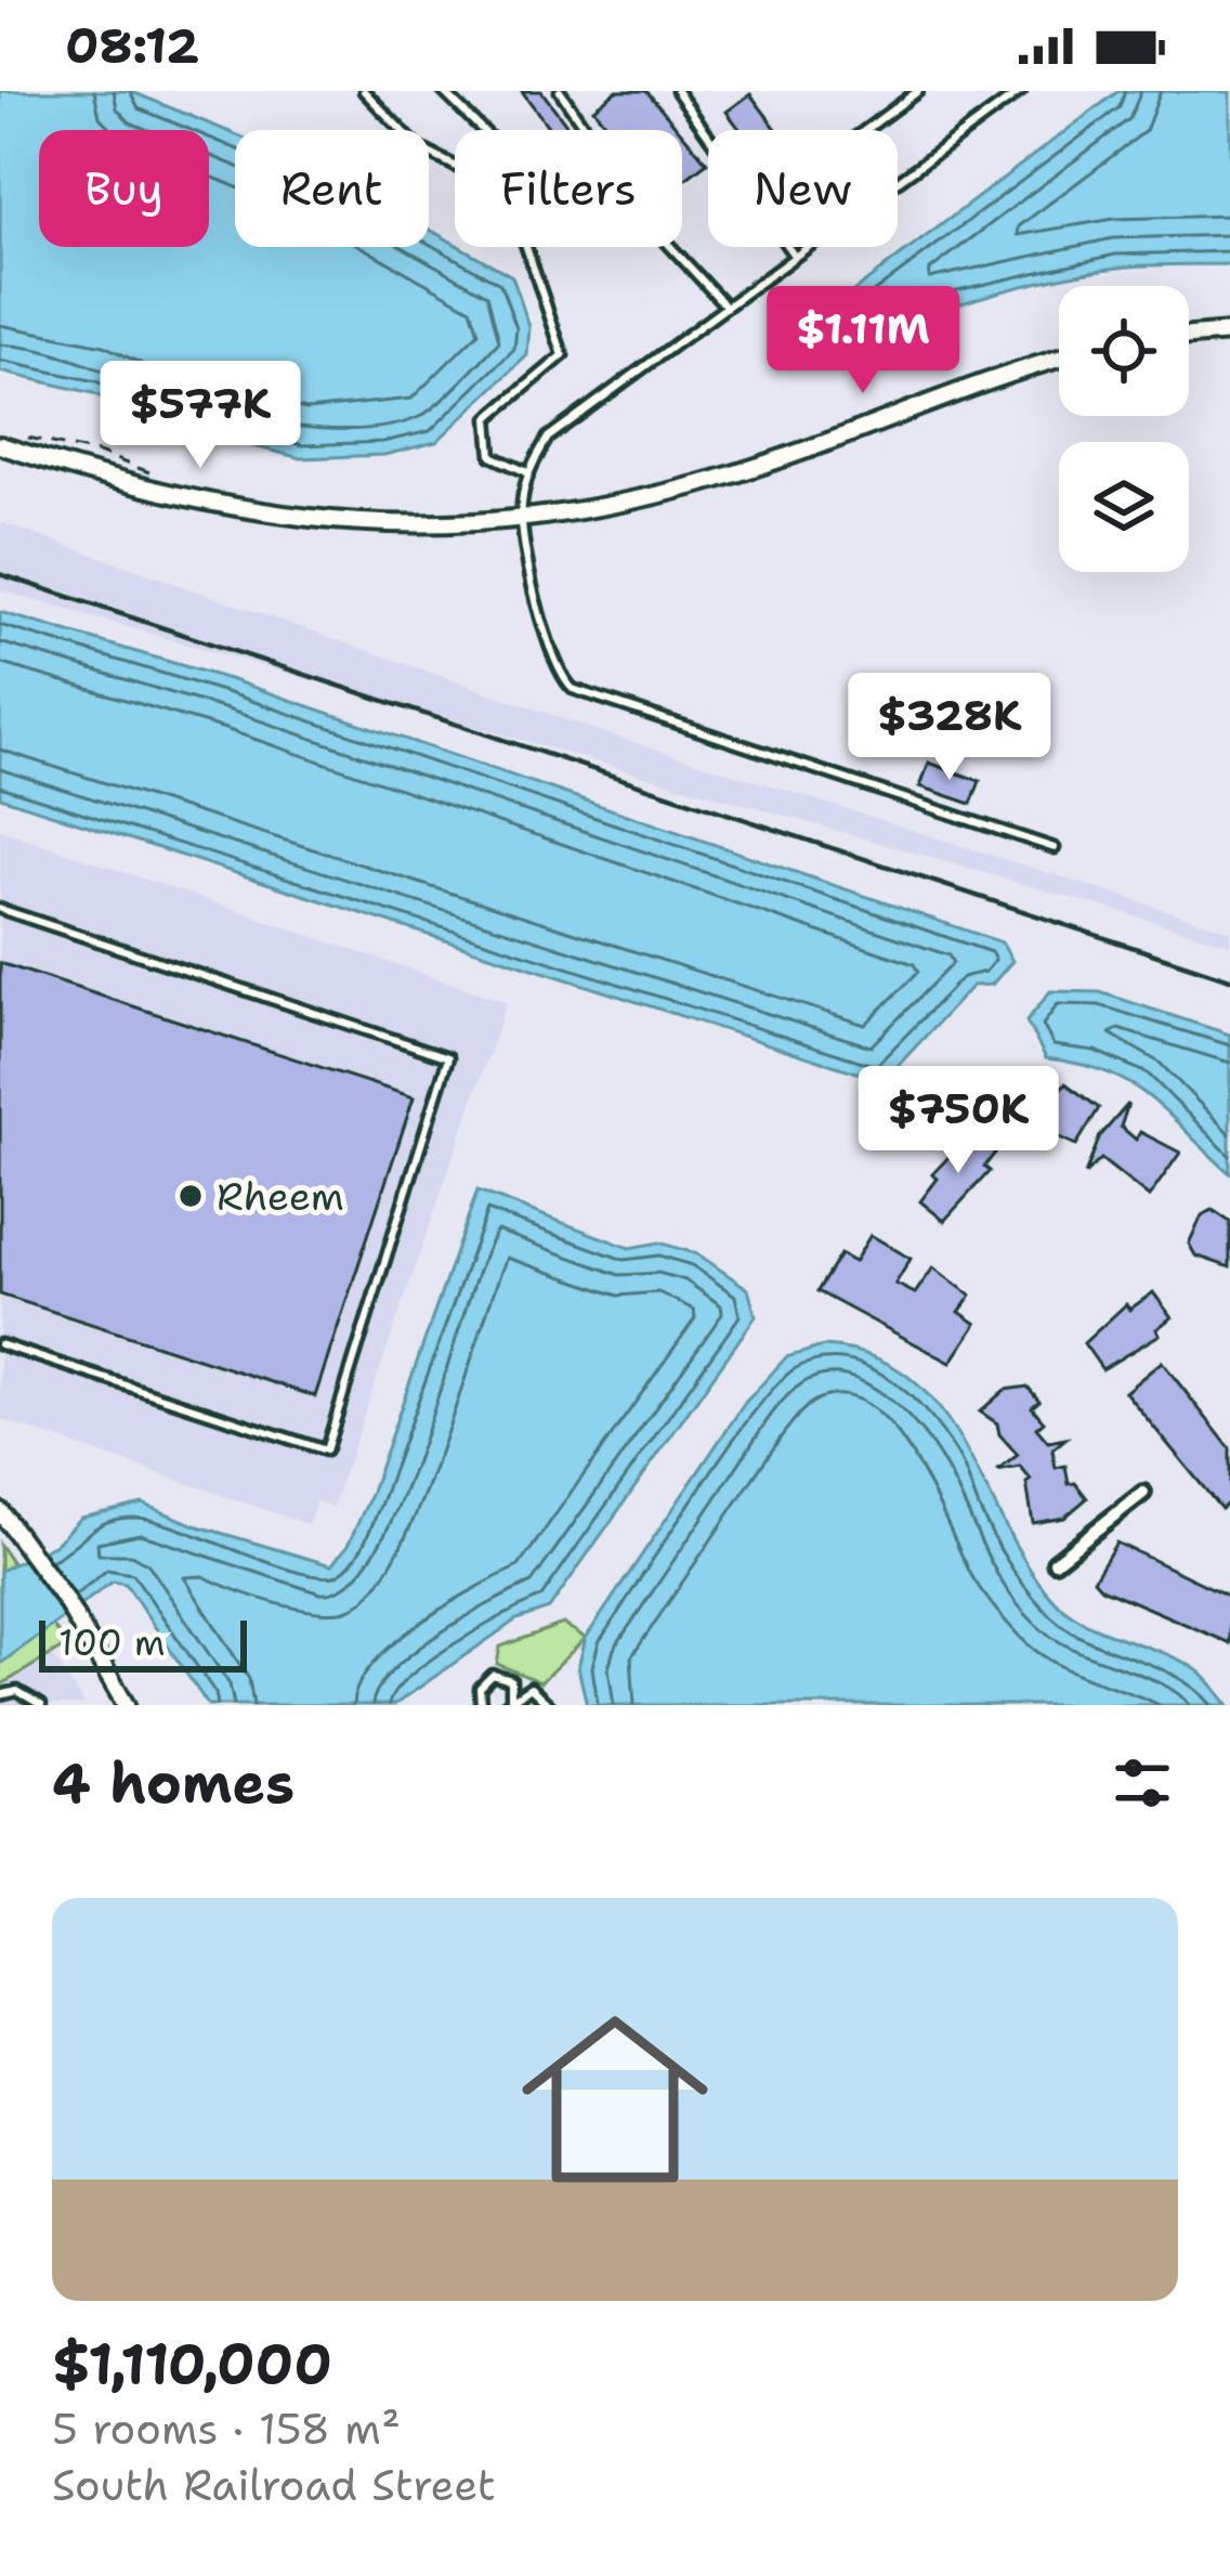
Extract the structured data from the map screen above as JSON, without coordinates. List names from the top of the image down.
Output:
{
  "places": ["Rheem"],
  "scale_bar": "100 m",
  "page": {
    "status": "08:12",
    "chip": [
      "Buy",
      "Rent",
      "Filters",
      "New"
    ],
    "price": [
      "$1.11M",
      "$577K",
      "$328K",
      "$750K"
    ],
    "scale": "100 m",
    "heading": "4 homes",
    "list": [
      {
        "name": "$1,110,000",
        "note": "5 rooms · 158 m² · South Railroad Street"
      }
    ]
  }
}
